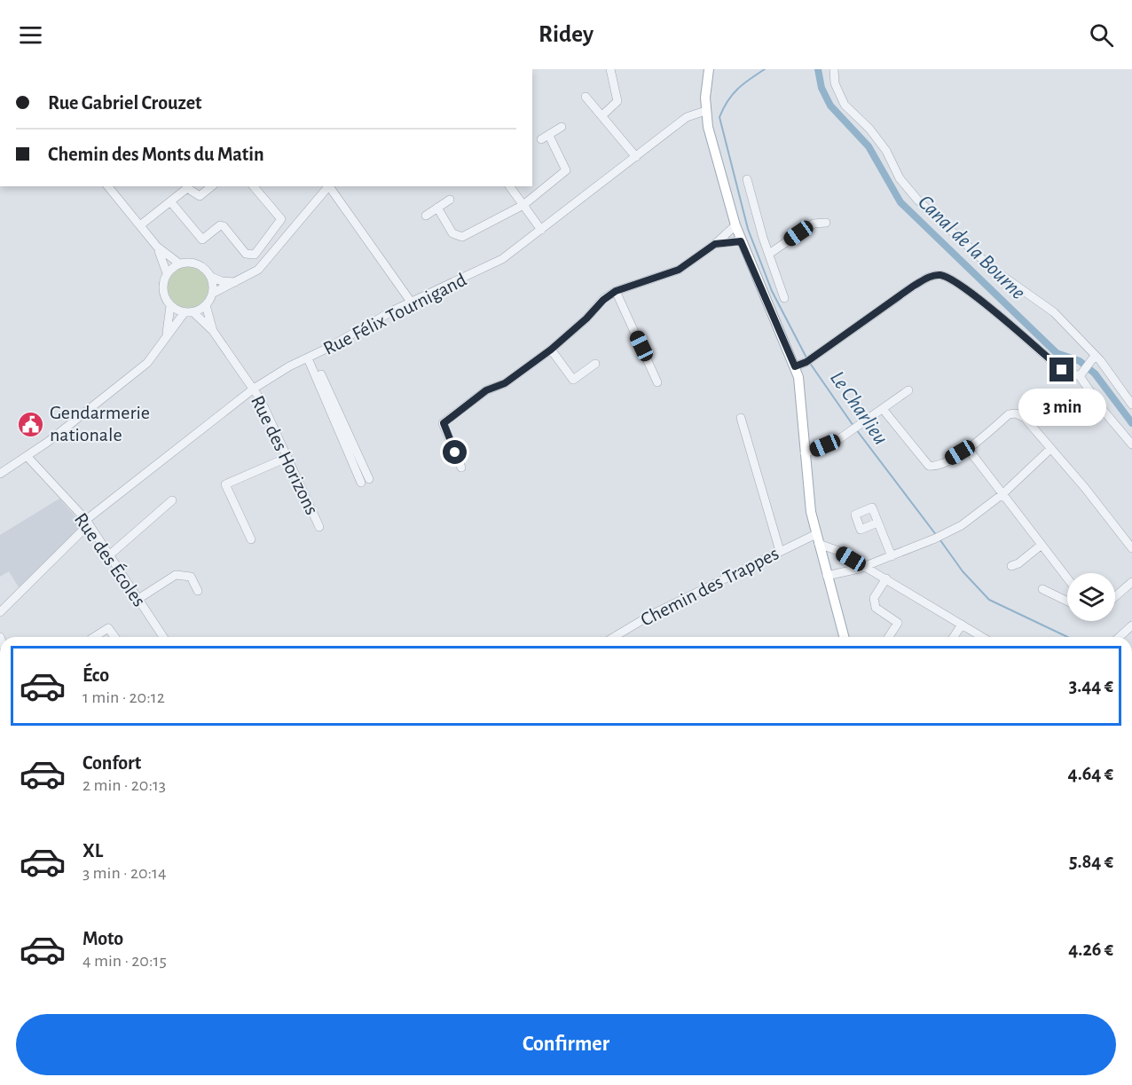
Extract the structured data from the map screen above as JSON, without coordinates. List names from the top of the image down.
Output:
{
  "streets": {
    "street": [
      "Rue Félix Tournigand",
      "Rue des Horizons",
      "Rue des Écoles",
      "Chemin des Trappes"
    ]
  },
  "crossings": [
    ["Rue Félix Tournigand", "Rue des Horizons"],
    ["Rue Félix Tournigand", "Rue des Écoles"]
  ],
  "water": ["Canal de la Bourne", "Le Charlieu"],
  "places": {
    "public building": ["Gendarmerie nationale"]
  },
  "page": {
    "header": "Ridey",
    "banner": ["Rue Gabriel Crouzet", "Chemin des Monts du Matin"],
    "bubble": "3 min",
    "list": [
      {
        "name": "Éco",
        "note": "1 min · 20:12",
        "value": "3.44 €"
      },
      {
        "name": "Confort",
        "note": "2 min · 20:13",
        "value": "4.64 €"
      },
      {
        "name": "XL",
        "note": "3 min · 20:14",
        "value": "5.84 €"
      },
      {
        "name": "Moto",
        "note": "4 min · 20:15",
        "value": "4.26 €"
      }
    ],
    "buttons": "Confirmer"
  }
}
